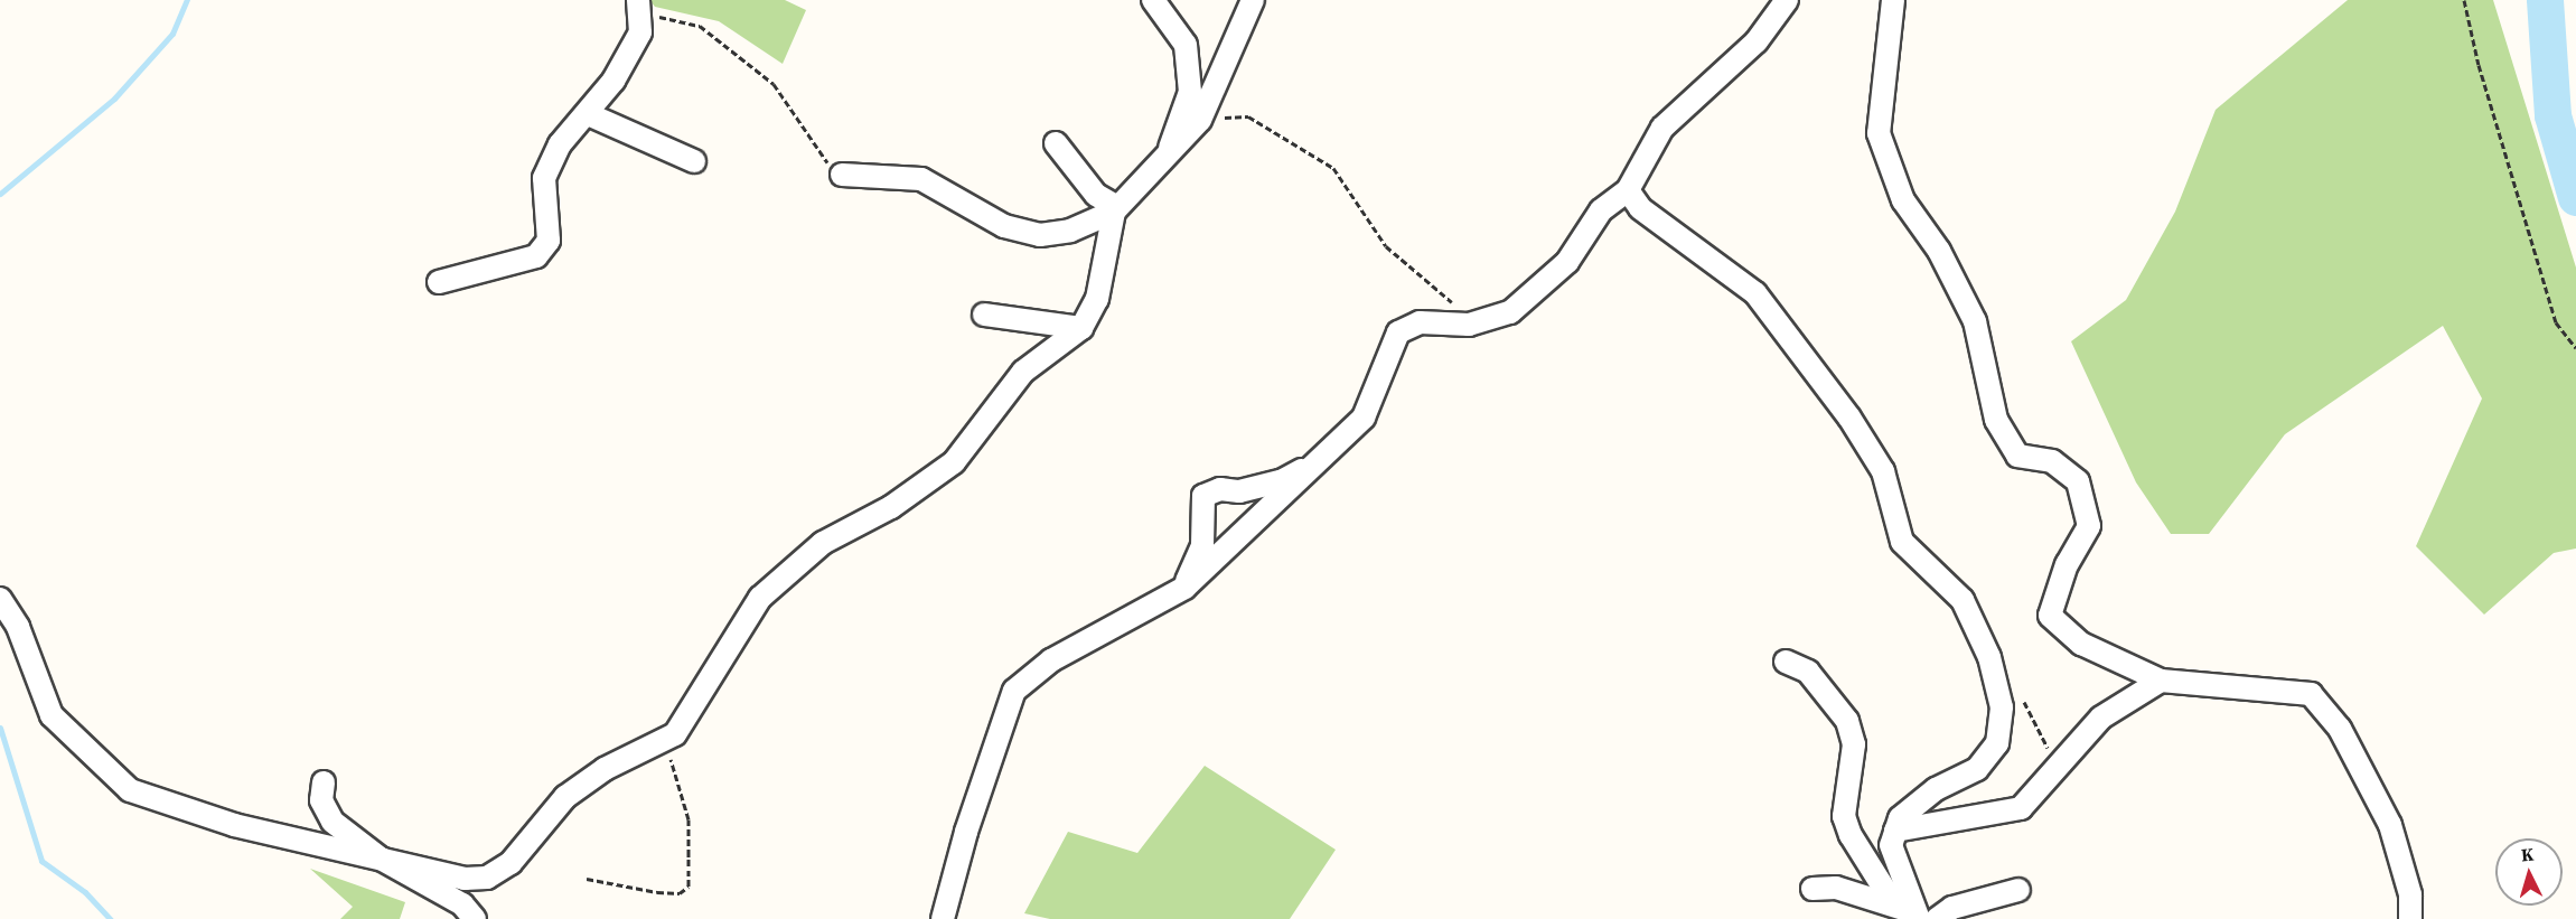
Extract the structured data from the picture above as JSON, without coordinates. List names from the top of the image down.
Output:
{
  "north": "top"
}
